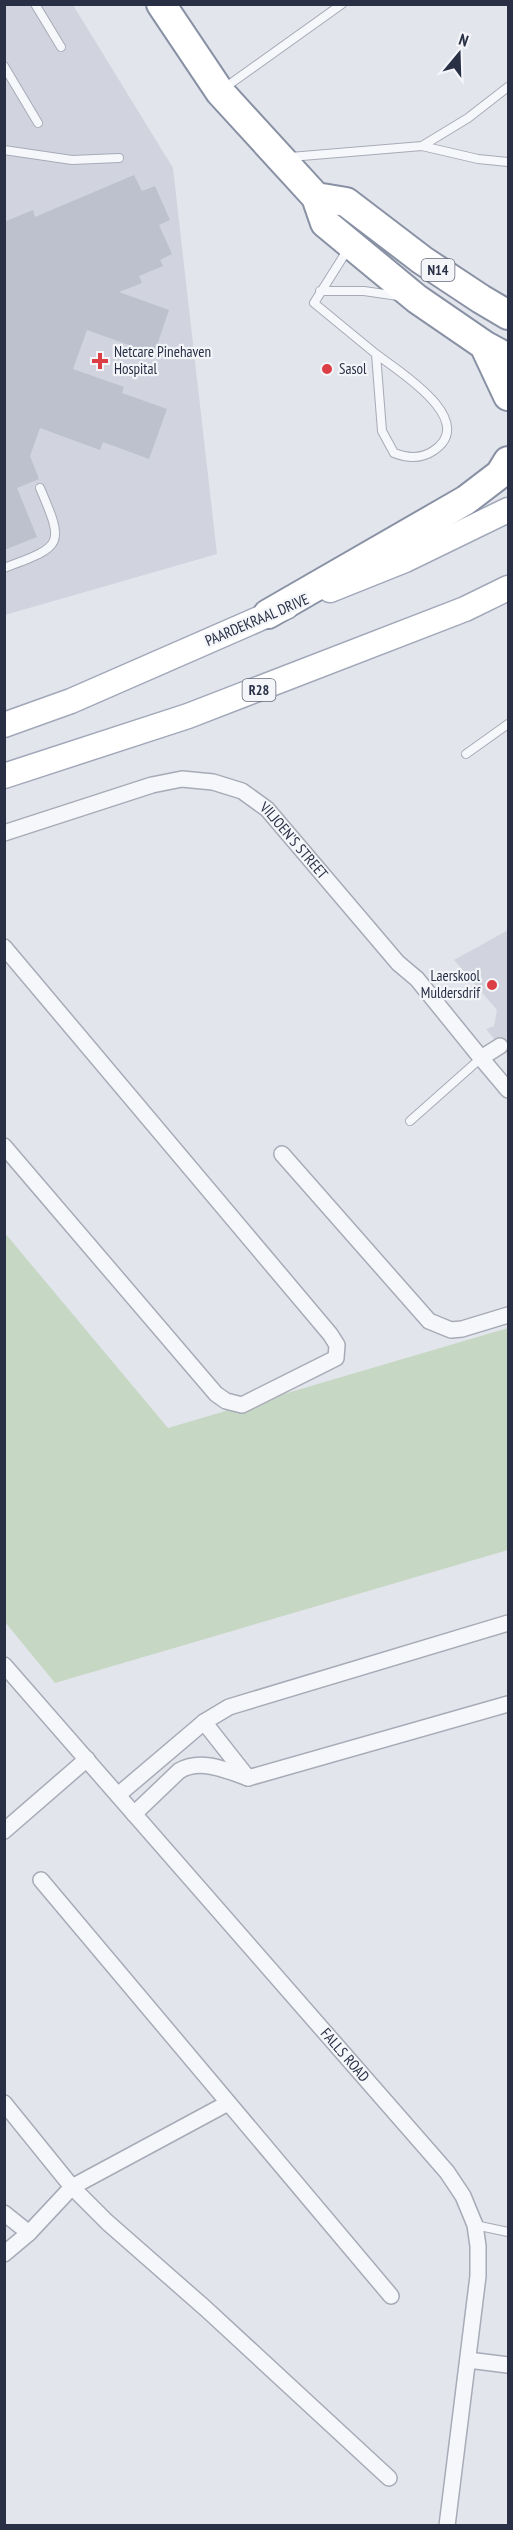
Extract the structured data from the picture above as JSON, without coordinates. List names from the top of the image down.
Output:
{
  "streets": {
    "highway": ["N14"],
    "main road": ["PAARDEKRAAL DRIVE", "R28"],
    "street": ["VILJOEN'S STREET", "FALLS ROAD"]
  },
  "places": {
    "health": ["Netcare Pinehaven Hospital"],
    "other": ["Sasol", "Laerskool Muldersdrif"]
  },
  "north": "top"
}
